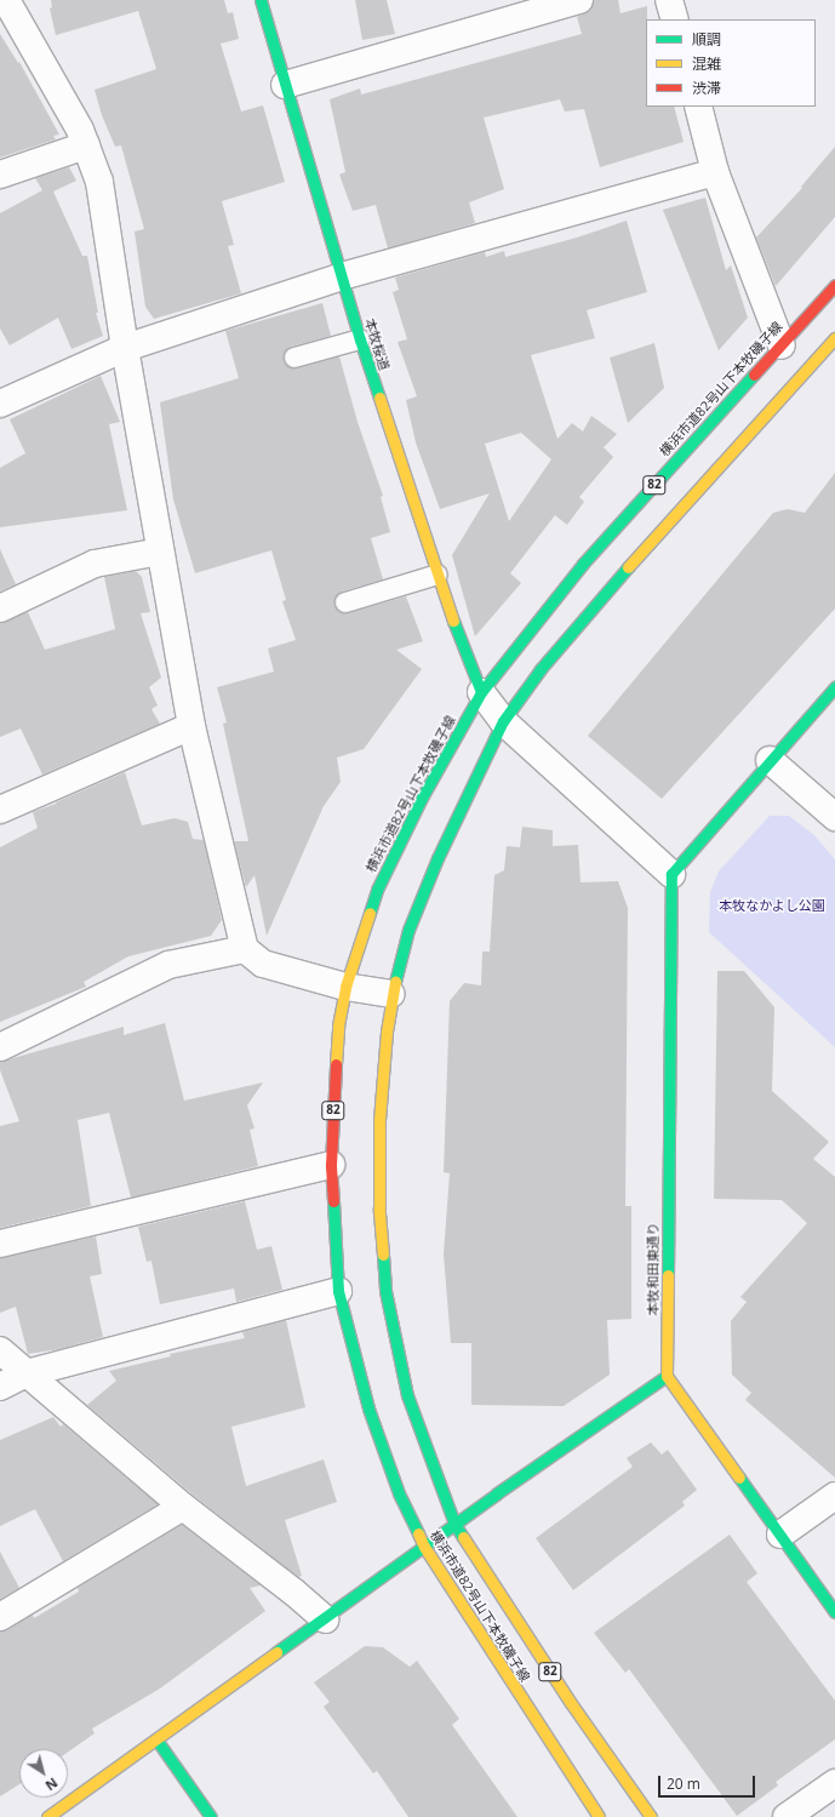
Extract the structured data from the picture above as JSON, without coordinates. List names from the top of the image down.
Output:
{
  "streets": {
    "main road": [
      "本牧桜道",
      "横浜市道82号山下本牧磯子線",
      "82",
      "本牧和田東通り"
    ]
  },
  "crossings": [
    ["本牧桜道", "横浜市道82号山下本牧磯子線"]
  ],
  "parks": ["本牧なかよし公園"],
  "legend": ["順調", "混雑", "渋滞"],
  "scale_bar": "20 m",
  "north": "bottom right"
}
